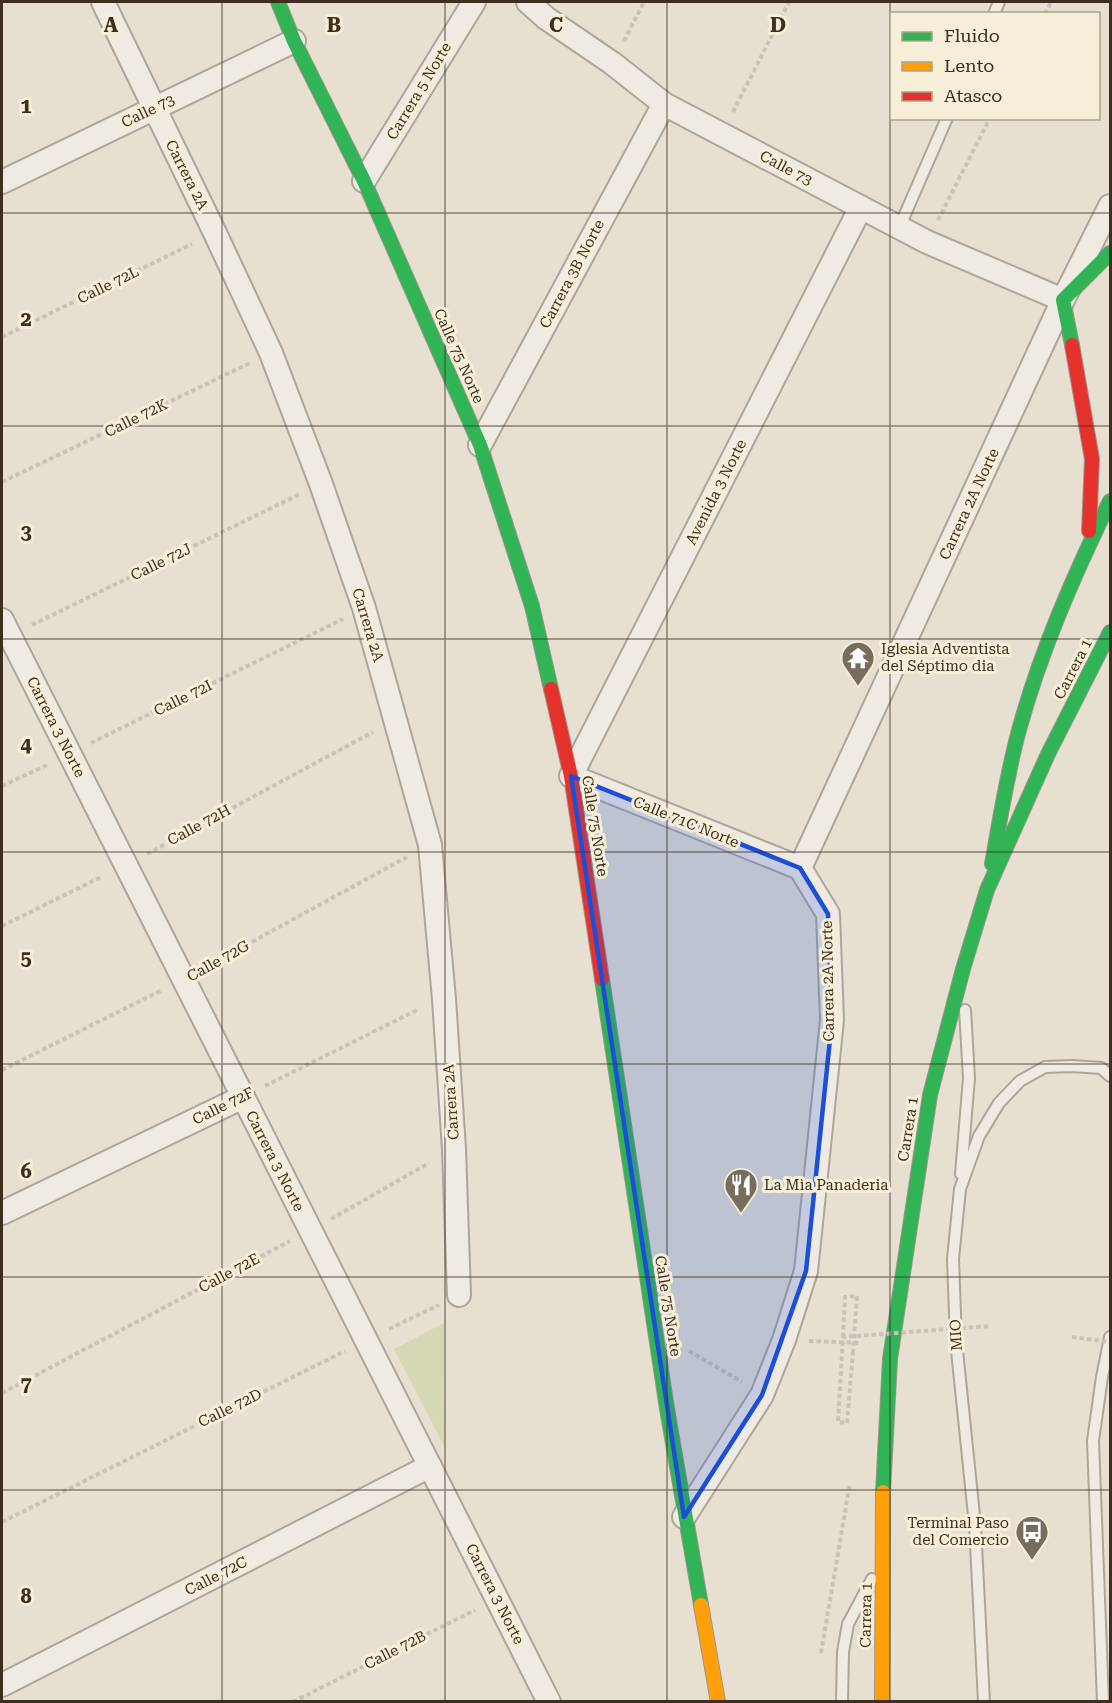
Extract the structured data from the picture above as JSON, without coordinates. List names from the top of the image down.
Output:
{
  "streets": {
    "main road": ["Calle 75 Norte", "Carrera 1"],
    "street": [
      "Carrera 5 Norte",
      "Calle 73",
      "Carrera 2A",
      "Carrera 3B Norte",
      "Avenida 3 Norte",
      "Carrera 2A Norte",
      "Carrera 3 Norte",
      "Calle 71C Norte",
      "Calle 72F",
      "Calle 72C"
    ],
    "lane": ["MIO"],
    "path": [
      "Calle 72L",
      "Calle 72K",
      "Calle 72J",
      "Calle 72I",
      "Calle 72H",
      "Calle 72G",
      "Calle 72E",
      "Calle 72D",
      "Calle 72B"
    ]
  },
  "crossings": [
    ["Carrera 5 Norte", "Calle 75 Norte"],
    ["Calle 73", "Carrera 2A"],
    ["Calle 73", "Carrera 3B Norte"],
    ["Calle 73", "Calle 75 Norte"],
    ["Calle 73", "Avenida 3 Norte"],
    ["Calle 73", "Carrera 2A Norte"],
    ["Carrera 2A", "Calle 72L"],
    ["Carrera 2A", "Calle 72K"],
    ["Carrera 2A", "Calle 72J"],
    ["Carrera 2A", "Calle 72I"],
    ["Carrera 2A", "Calle 72H"],
    ["Carrera 2A", "Calle 72G"],
    ["Carrera 2A", "Calle 72F"],
    ["Carrera 2A", "Calle 72E"],
    ["Carrera 2A", "Calle 72D"],
    ["Carrera 3B Norte", "Calle 75 Norte"],
    ["Calle 75 Norte", "Avenida 3 Norte"],
    ["Calle 75 Norte", "Carrera 2A Norte"],
    ["Calle 75 Norte", "Calle 71C Norte"],
    ["Avenida 3 Norte", "Calle 71C Norte"],
    ["Carrera 2A Norte", "Calle 71C Norte"],
    ["Calle 72J", "Carrera 3 Norte"],
    ["Calle 72I", "Carrera 3 Norte"],
    ["Carrera 3 Norte", "Calle 72H"],
    ["Carrera 3 Norte", "Calle 72G"],
    ["Carrera 3 Norte", "Calle 72F"],
    ["Carrera 3 Norte", "Calle 72E"],
    ["Carrera 3 Norte", "Calle 72D"],
    ["Carrera 3 Norte", "Calle 72C"],
    ["Carrera 3 Norte", "Calle 72B"]
  ],
  "places": {
    "temple": ["Iglesia Adventista del Séptimo dia"],
    "restaurant": ["La Mìa Panaderia"],
    "bus stop": ["Terminal Paso del Comercio"]
  },
  "legend": ["Fluido", "Lento", "Atasco"],
  "grid": {
    "columns": [
      "A",
      "B",
      "C",
      "D"
    ],
    "rows": [
      "1",
      "2",
      "3",
      "4",
      "5",
      "6",
      "7",
      "8"
    ]
  }
}
